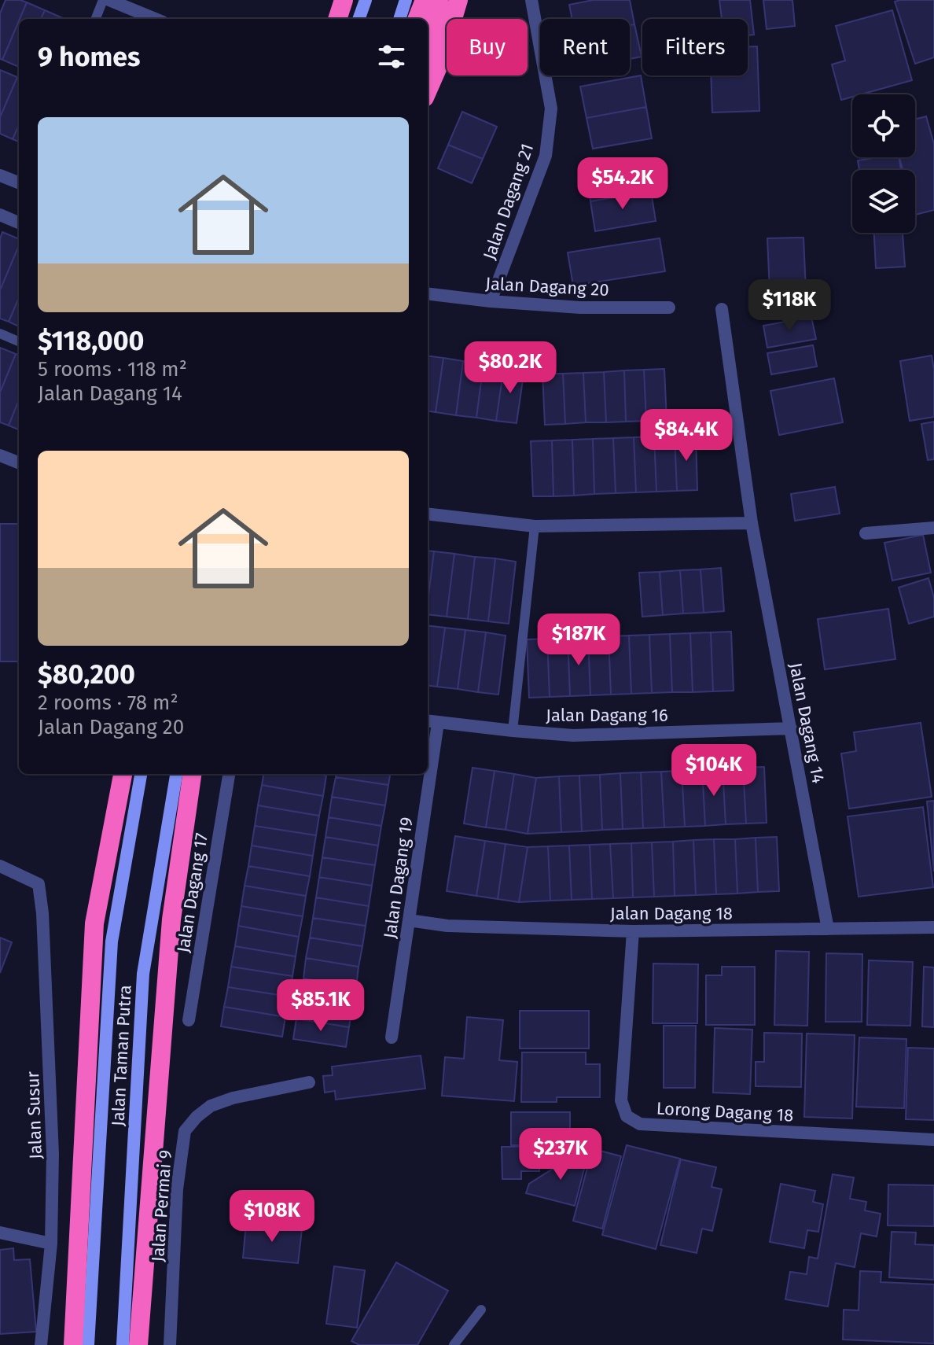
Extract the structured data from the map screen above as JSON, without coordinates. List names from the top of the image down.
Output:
{
  "streets": {
    "street": [
      "Jalan Dagang 21",
      "Jalan Dagang 20",
      "Jalan Dagang 16",
      "Jalan Dagang 14",
      "Jalan Dagang 19",
      "Jalan Dagang 17",
      "Jalan Dagang 18",
      "Jalan Taman Putra",
      "Lorong Dagang 18",
      "Jalan Susur",
      "Jalan Permai 9"
    ]
  },
  "crossings": [
    ["Jalan Dagang 21", "Jalan Dagang 20"],
    ["Jalan Dagang 16", "Jalan Dagang 14"],
    ["Jalan Dagang 16", "Jalan Dagang 19"],
    ["Jalan Dagang 14", "Jalan Dagang 18"],
    ["Jalan Dagang 19", "Jalan Dagang 18"],
    ["Jalan Dagang 18", "Lorong Dagang 18"]
  ],
  "page": {
    "chip": ["Buy", "Rent", "Filters"],
    "heading": "9 homes",
    "list": [
      {
        "name": "$118,000",
        "note": "5 rooms · 118 m² · Jalan Dagang 14"
      },
      {
        "name": "$80,200",
        "note": "2 rooms · 78 m² · Jalan Dagang 20"
      }
    ],
    "price": [
      "$54.2K",
      "$118K",
      "$80.2K",
      "$84.4K",
      "$187K",
      "$104K",
      "$85.1K",
      "$237K",
      "$108K"
    ]
  }
}
